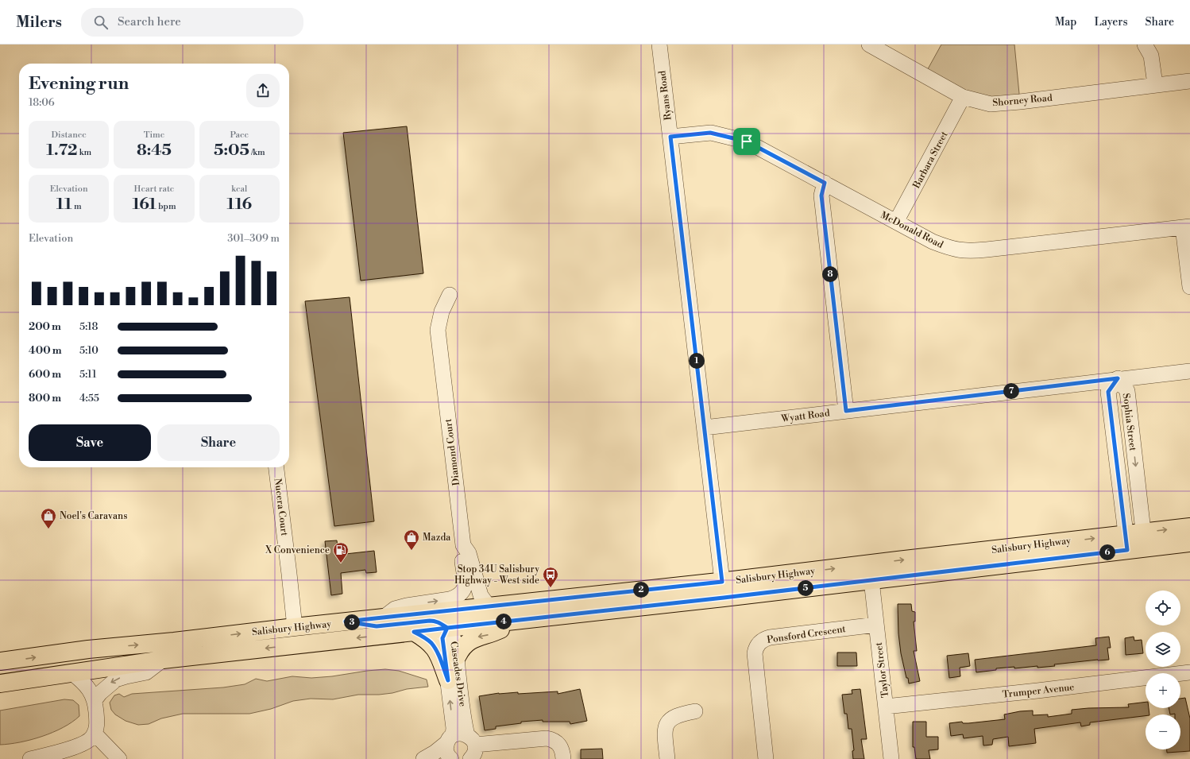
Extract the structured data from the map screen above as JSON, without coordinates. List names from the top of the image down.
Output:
{
  "streets": {
    "main road": ["Salisbury Highway"],
    "street": [
      "Ryans Road",
      "Shorney Road",
      "Barbara Street",
      "McDonald Road",
      "Wyatt Road",
      "Sophia Street",
      "Diamond Court",
      "Nucera Court",
      "Ponsford Crescent",
      "Taylor Street",
      "Cascades Drive",
      "Trumper Avenue"
    ]
  },
  "crossings": [
    ["Ryans Road", "McDonald Road"],
    ["Ryans Road", "Wyatt Road"],
    ["Ryans Road", "Salisbury Highway"],
    ["Shorney Road", "Barbara Street"],
    ["Barbara Street", "McDonald Road"],
    ["Wyatt Road", "Sophia Street"],
    ["Sophia Street", "Salisbury Highway"],
    ["Diamond Court", "Salisbury Highway"],
    ["Nucera Court", "Salisbury Highway"],
    ["Salisbury Highway", "Taylor Street"],
    ["Salisbury Highway", "Cascades Drive"],
    ["Ponsford Crescent", "Taylor Street"],
    ["Taylor Street", "Trumper Avenue"]
  ],
  "places": {
    "shop": ["Noel's Caravans", "Mazda"],
    "fuel station": ["X Convenience"],
    "bus stop": ["Stop 34U Salisbury Highway - West side"]
  },
  "page": {
    "header": "Milers",
    "search": "Search here",
    "nav": ["Map", "Layers", "Share"],
    "heading": ["Evening run", "18:06"],
    "stats": [
      ["Distance", "1.72 km"],
      ["Time", "8:45"],
      ["Pace", "5:05 /km"],
      ["Elevation", "11 m"],
      ["Heart rate", "161 bpm"],
      ["kcal", "116"]
    ],
    "chart": ["Elevation", "301–309 m"],
    "pins": [
      "8",
      "1",
      "7",
      "6",
      "5",
      "2",
      "4",
      "3"
    ],
    "list": [
      {
        "name": "200 m",
        "note": "5:18"
      },
      {
        "name": "400 m",
        "note": "5:10"
      },
      {
        "name": "600 m",
        "note": "5:11"
      },
      {
        "name": "800 m",
        "note": "4:55"
      }
    ],
    "buttons": ["Save", "Share"],
    "map_buttons": ["+", "−"]
  }
}
